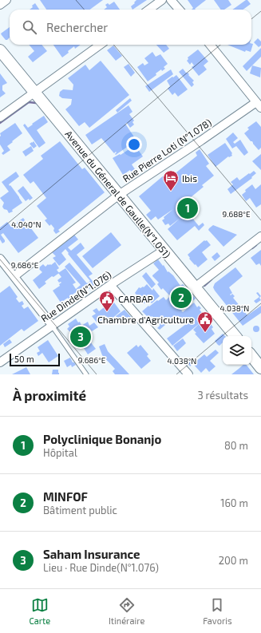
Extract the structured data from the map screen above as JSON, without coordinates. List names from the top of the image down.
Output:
{
  "streets": {
    "main road": ["Avenue du Géneral de Gaulle(N°1.051)"],
    "street": ["Rue Pierre Loti (N°1.078)", "Rue Dinde(N°1.076)"]
  },
  "crossings": [
    ["Rue Pierre Loti (N°1.078)", "Avenue du Géneral de Gaulle(N°1.051)"],
    ["Avenue du Géneral de Gaulle(N°1.051)", "Rue Dinde(N°1.076)"]
  ],
  "places": {
    "hotel": ["Ibis"],
    "public building": ["CARBAP", "Chambre d'Agriculture"]
  },
  "scale_bar": "50 m",
  "page": {
    "search": "Rechercher",
    "pins": ["1", "2", "3"],
    "scale": "50 m",
    "heading": ["À proximité", "3 résultats"],
    "list": [
      {
        "mark": "1",
        "name": "Polyclinique Bonanjo",
        "note": "Hôpital",
        "value": "80 m"
      },
      {
        "mark": "2",
        "name": "MINFOF",
        "note": "Bâtiment public",
        "value": "160 m"
      },
      {
        "mark": "3",
        "name": "Saham Insurance",
        "note": "Lieu · Rue Dinde(N°1.076)",
        "value": "200 m"
      }
    ],
    "nav": ["Carte", "Itinéraire", "Favoris"]
  },
  "coordinates": [
    "9.688°E",
    "4.040°N",
    "9.686°E",
    "4.038°N"
  ]
}
